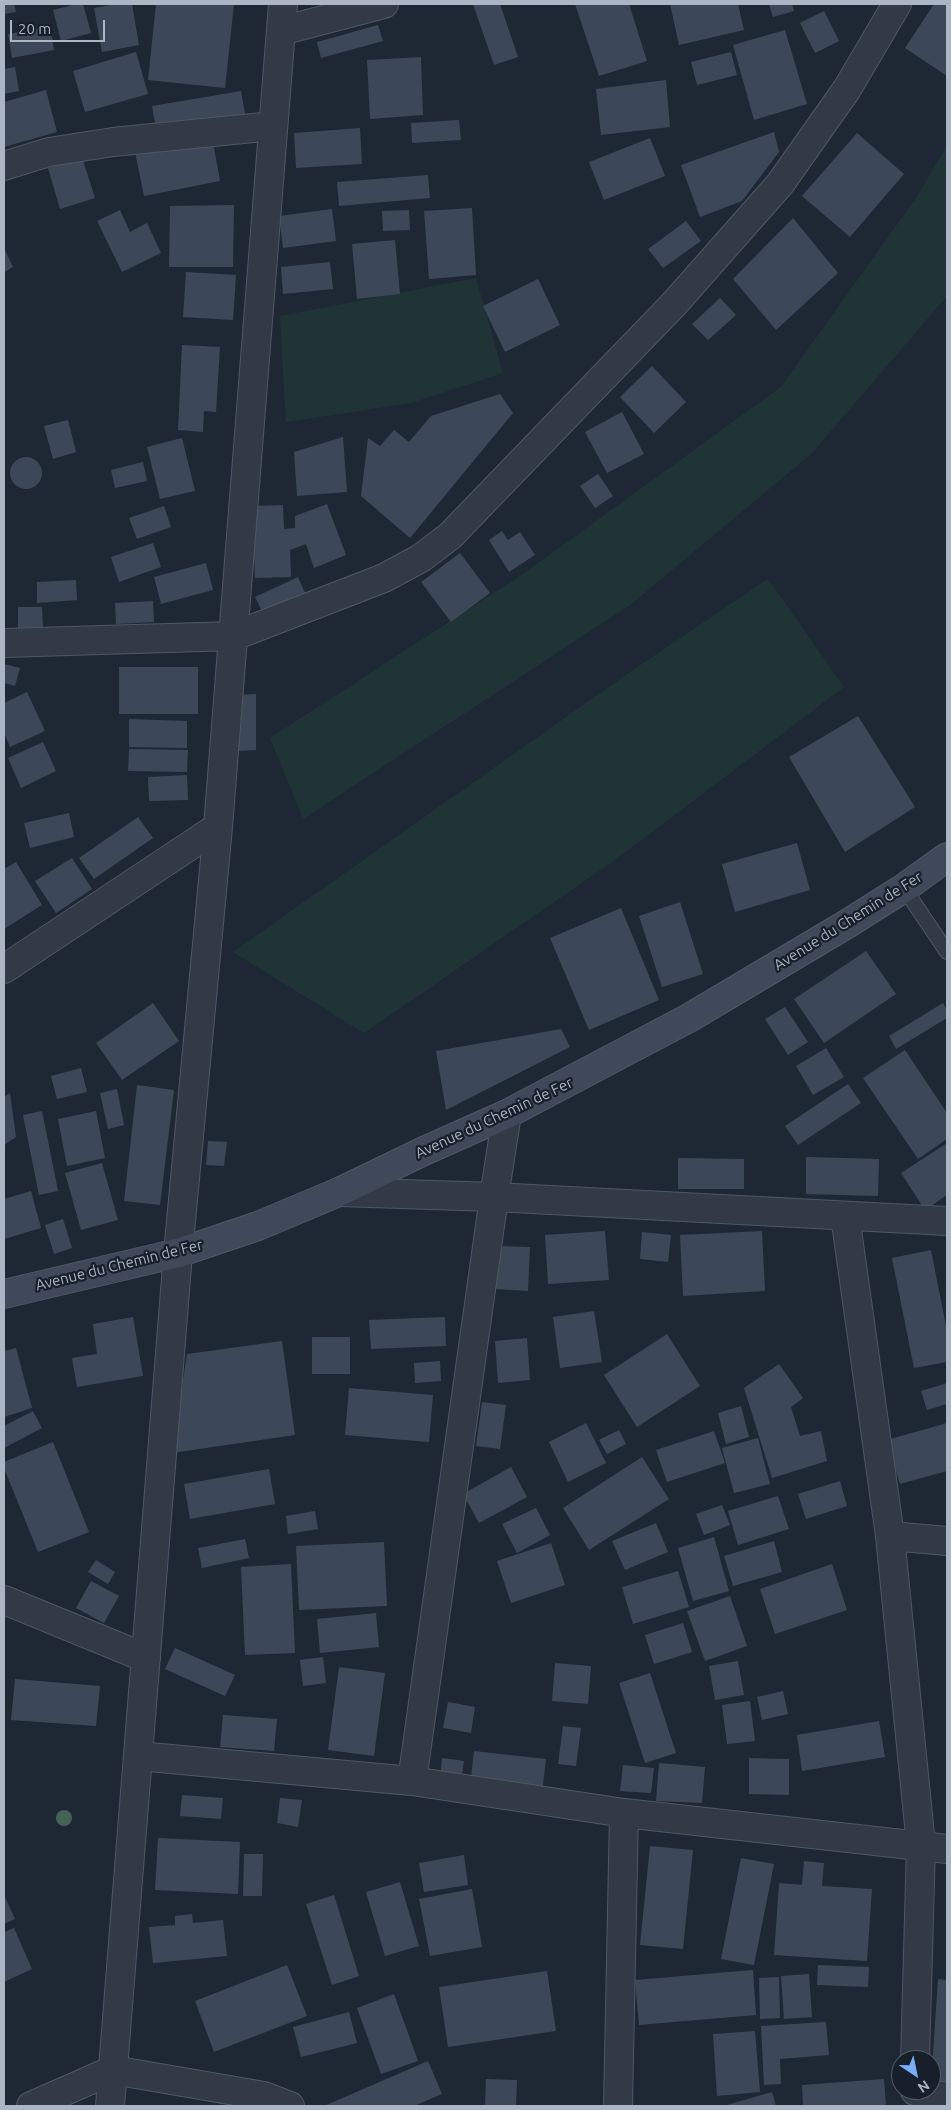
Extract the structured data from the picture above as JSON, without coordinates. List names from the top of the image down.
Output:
{
  "streets": {
    "street": ["Avenue du Chemin de Fer"]
  },
  "scale_bar": "20 m",
  "north": "bottom right"
}
